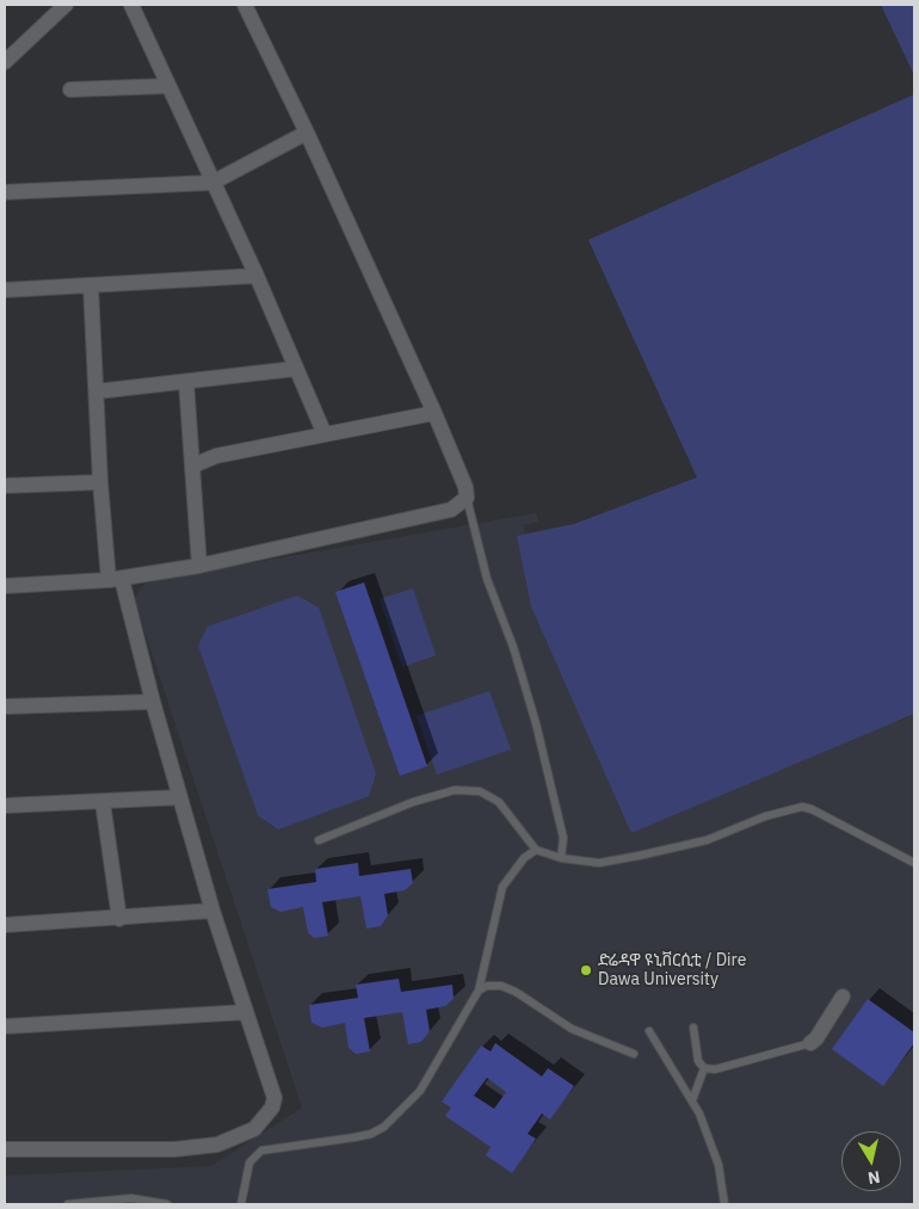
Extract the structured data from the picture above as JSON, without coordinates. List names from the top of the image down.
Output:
{
  "places": ["ድሬዳዋ ዩኒቨርሲቲ / Dire Dawa University"],
  "north": "bottom"
}
